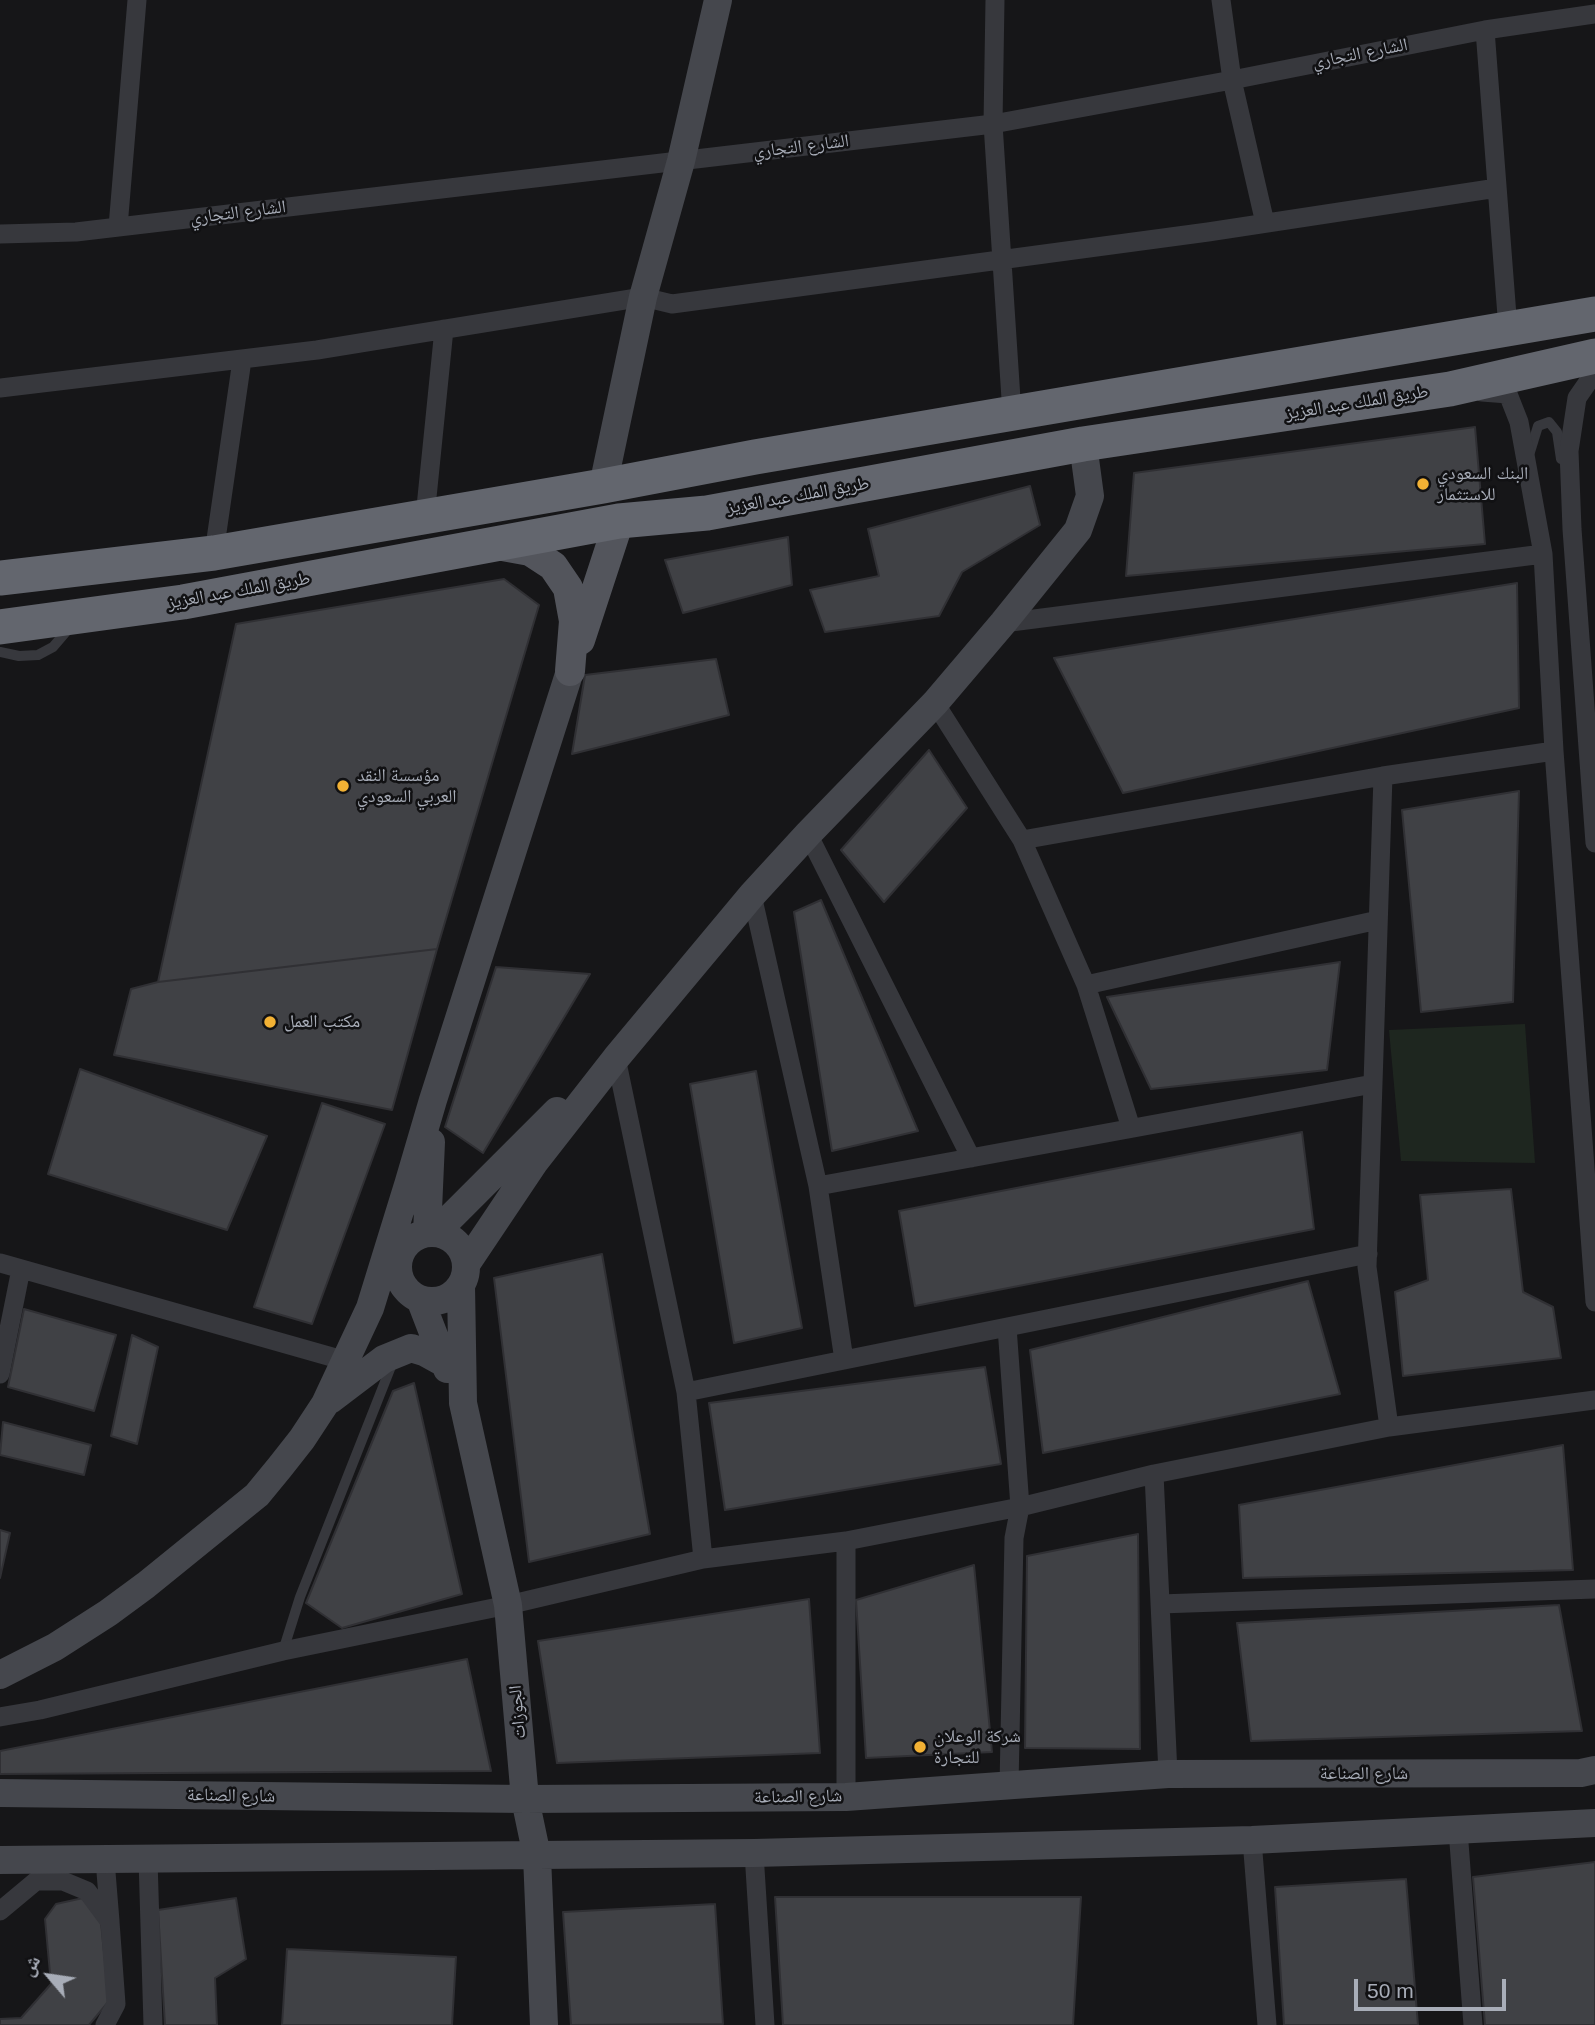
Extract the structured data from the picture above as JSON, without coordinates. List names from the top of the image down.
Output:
{
  "streets": {
    "highway": ["طريق الملك عبد العزيز"],
    "street": ["الشارع التجاري", "الجوزات", "شارع الصناعة"]
  },
  "crossings": [
    ["الجوزات", "شارع الصناعة"]
  ],
  "places": [
    "البنك السعودي للاستثمار",
    "مؤسسة النقد العربي السعودي",
    "مكتب العمل",
    "شركة الوعلان للتجارة"
  ],
  "scale_bar": "50 m",
  "north": "top left"
}
